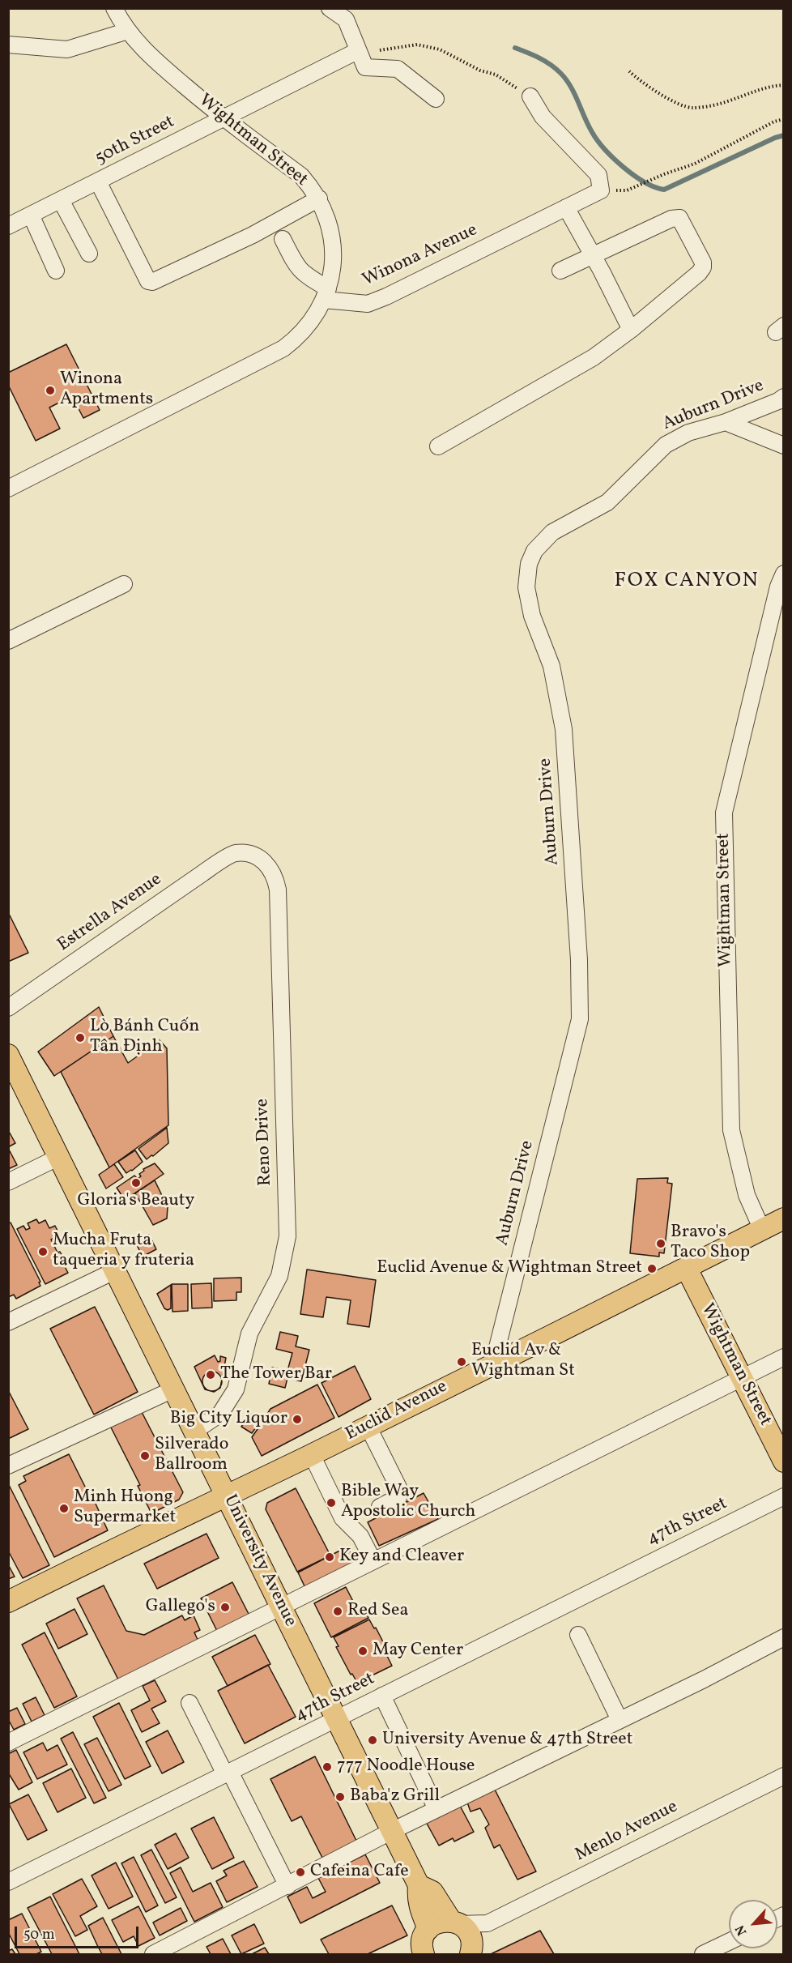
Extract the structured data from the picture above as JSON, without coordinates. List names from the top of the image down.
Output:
{
  "streets": {
    "main road": ["Wightman Street", "Euclid Avenue", "University Avenue"],
    "street": [
      "50th Street",
      "Winona Avenue",
      "Auburn Drive",
      "Estrella Avenue",
      "Reno Drive",
      "47th Street",
      "Menlo Avenue"
    ]
  },
  "crossings": [
    ["50th Street", "Wightman Street"],
    ["Wightman Street", "Winona Avenue"],
    ["Wightman Street", "Euclid Avenue"],
    ["Auburn Drive", "Euclid Avenue"],
    ["Estrella Avenue", "Reno Drive"],
    ["Reno Drive", "University Avenue"],
    ["Euclid Avenue", "University Avenue"],
    ["47th Street", "University Avenue"],
    ["University Avenue", "Menlo Avenue"]
  ],
  "districts": ["FOX CANYON"],
  "places": [
    "Winona Apartments",
    "Lò Bánh Cuốn Tân Định",
    "Gloria's Beauty",
    "Bravo's Taco Shop",
    "Mucha Fruta taqueria y fruteria",
    "Euclid Avenue & Wightman Street",
    "Euclid Av & Wightman St",
    "The Tower Bar",
    "Big City Liquor",
    "Silverado Ballroom",
    "Bible Way Apostolic Church",
    "Minh Huong Supermarket",
    "Key and Cleaver",
    "Gallego's",
    "Red Sea",
    "May Center",
    "University Avenue & 47th Street",
    "777 Noodle House",
    "Baba'z Grill",
    "Cafeina Cafe"
  ],
  "scale_bar": "50 m",
  "north": "bottom left"
}
